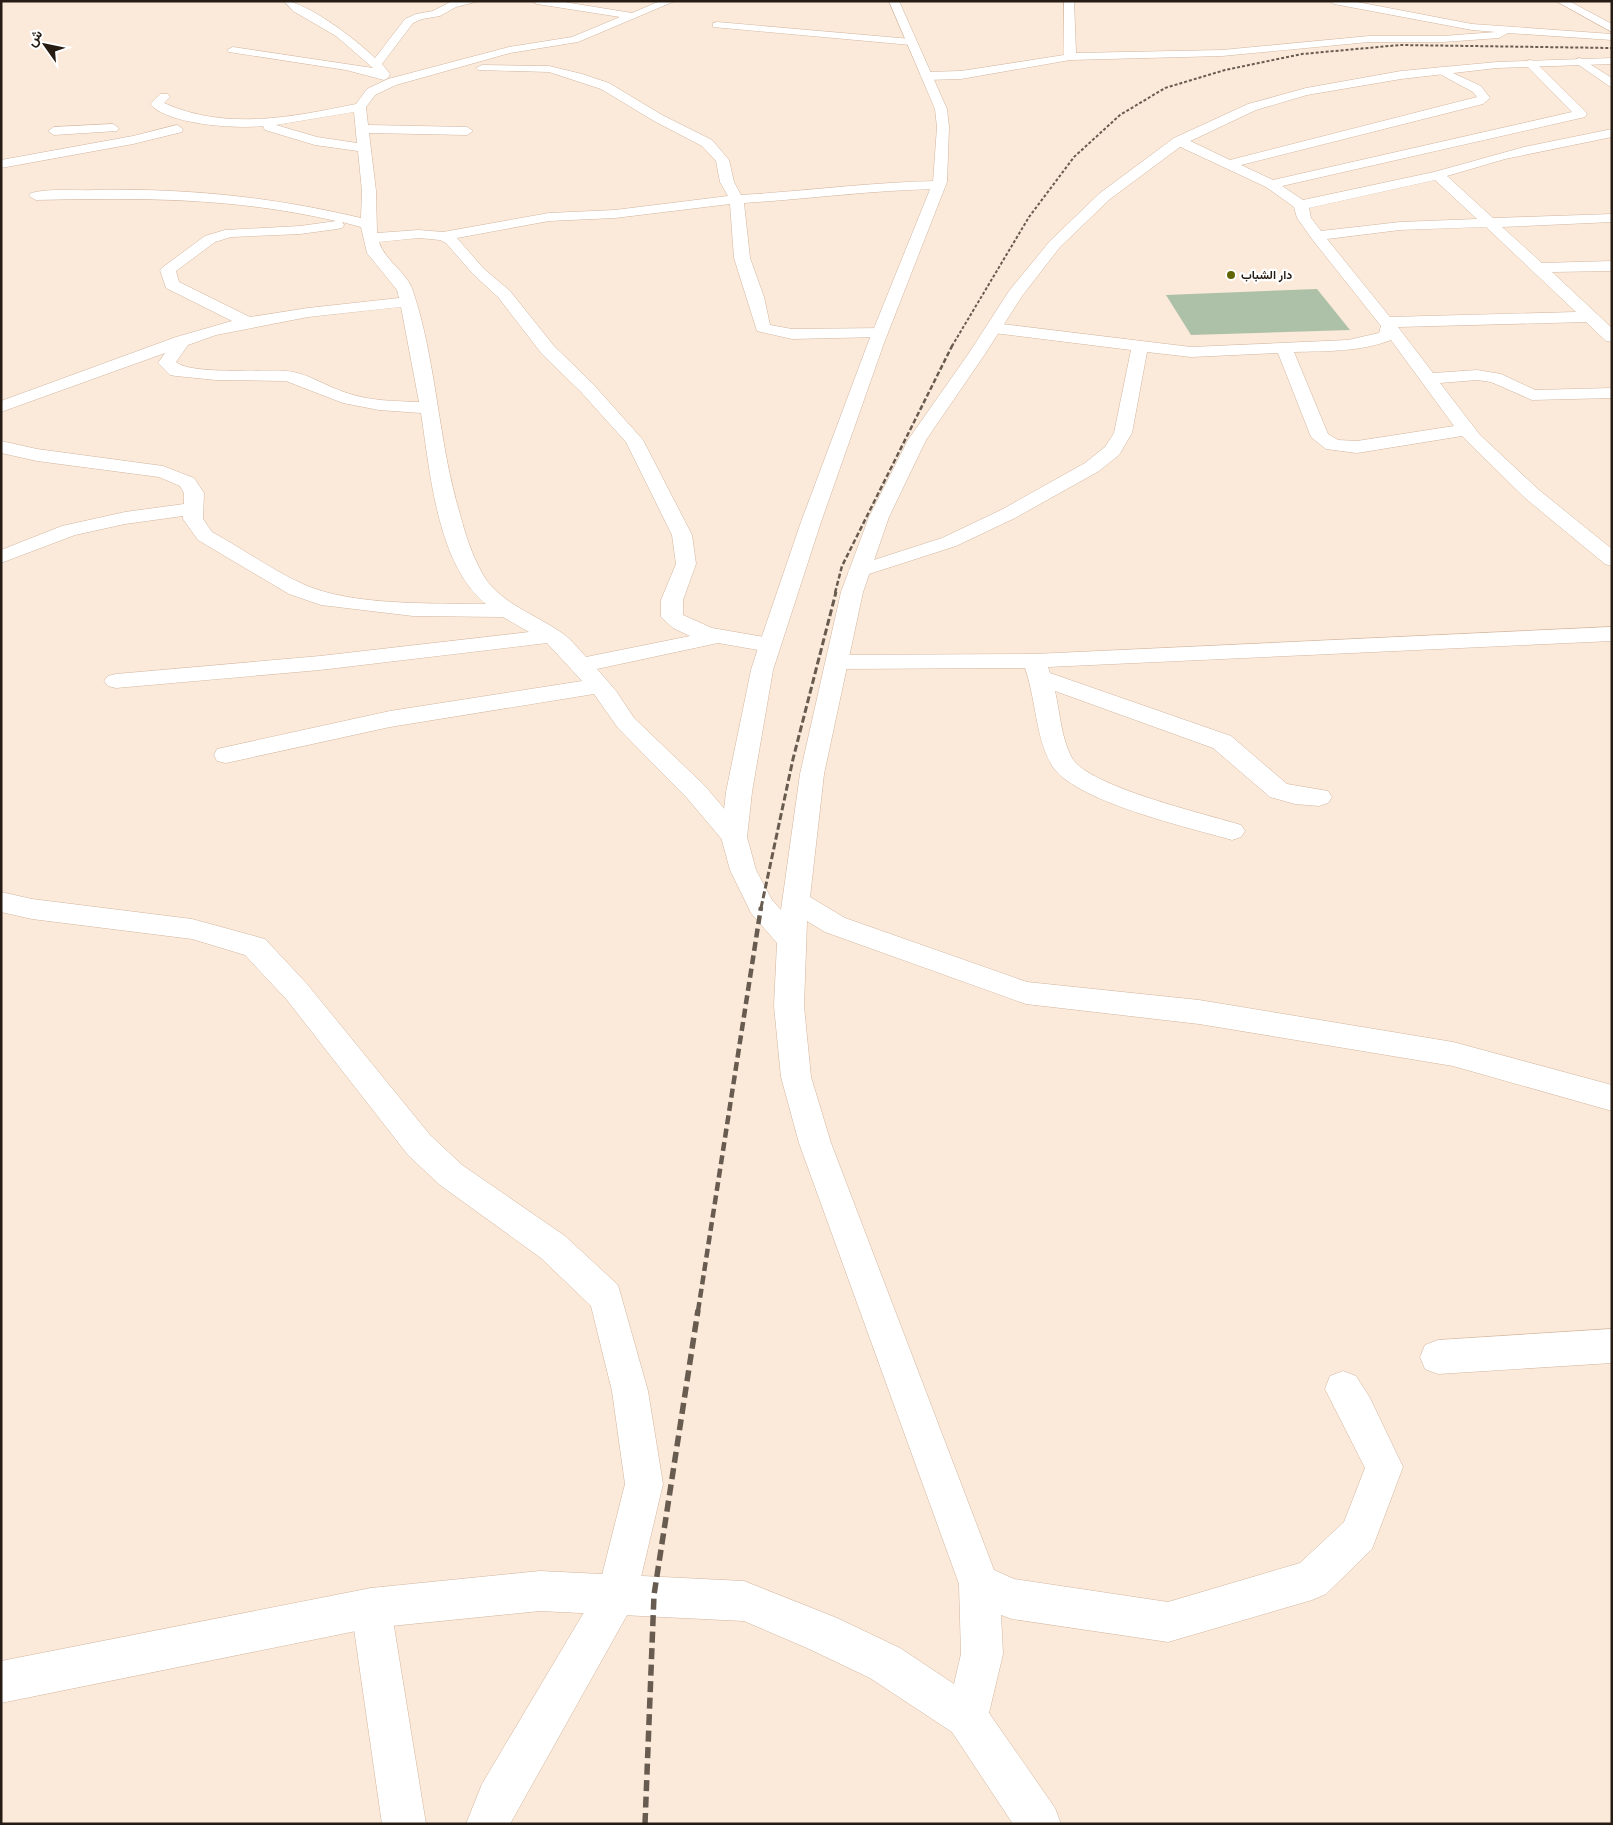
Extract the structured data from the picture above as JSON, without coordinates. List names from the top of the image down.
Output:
{
  "places": ["دار الشباب"],
  "north": "top left"
}
